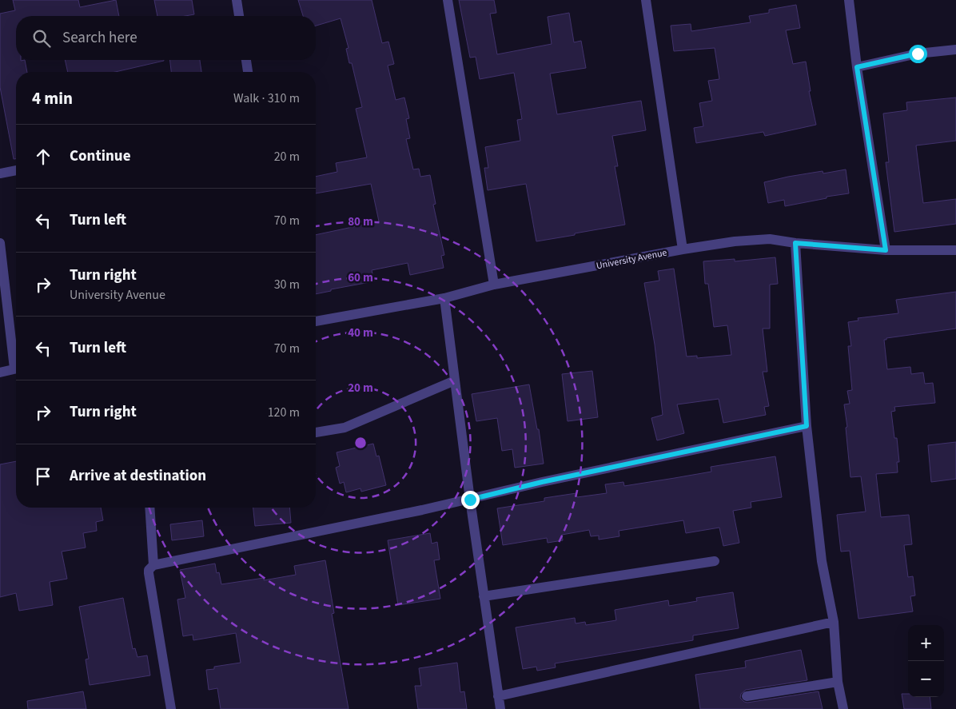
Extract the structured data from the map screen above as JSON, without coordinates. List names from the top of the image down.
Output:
{
  "streets": {
    "street": ["University Avenue"]
  },
  "page": {
    "search": "Search here",
    "heading": ["4 min", "Walk · 310 m"],
    "list": [
      ["Continue", "20 m"],
      ["Turn left", "70 m"],
      ["Turn right", "University Avenue", "30 m"],
      ["Turn left", "70 m"],
      ["Turn right", "120 m"],
      "Arrive at destination"
    ],
    "map_buttons": ["+", "−"]
  },
  "rings": [
    "80 m",
    "60 m",
    "40 m",
    "20 m"
  ]
}
